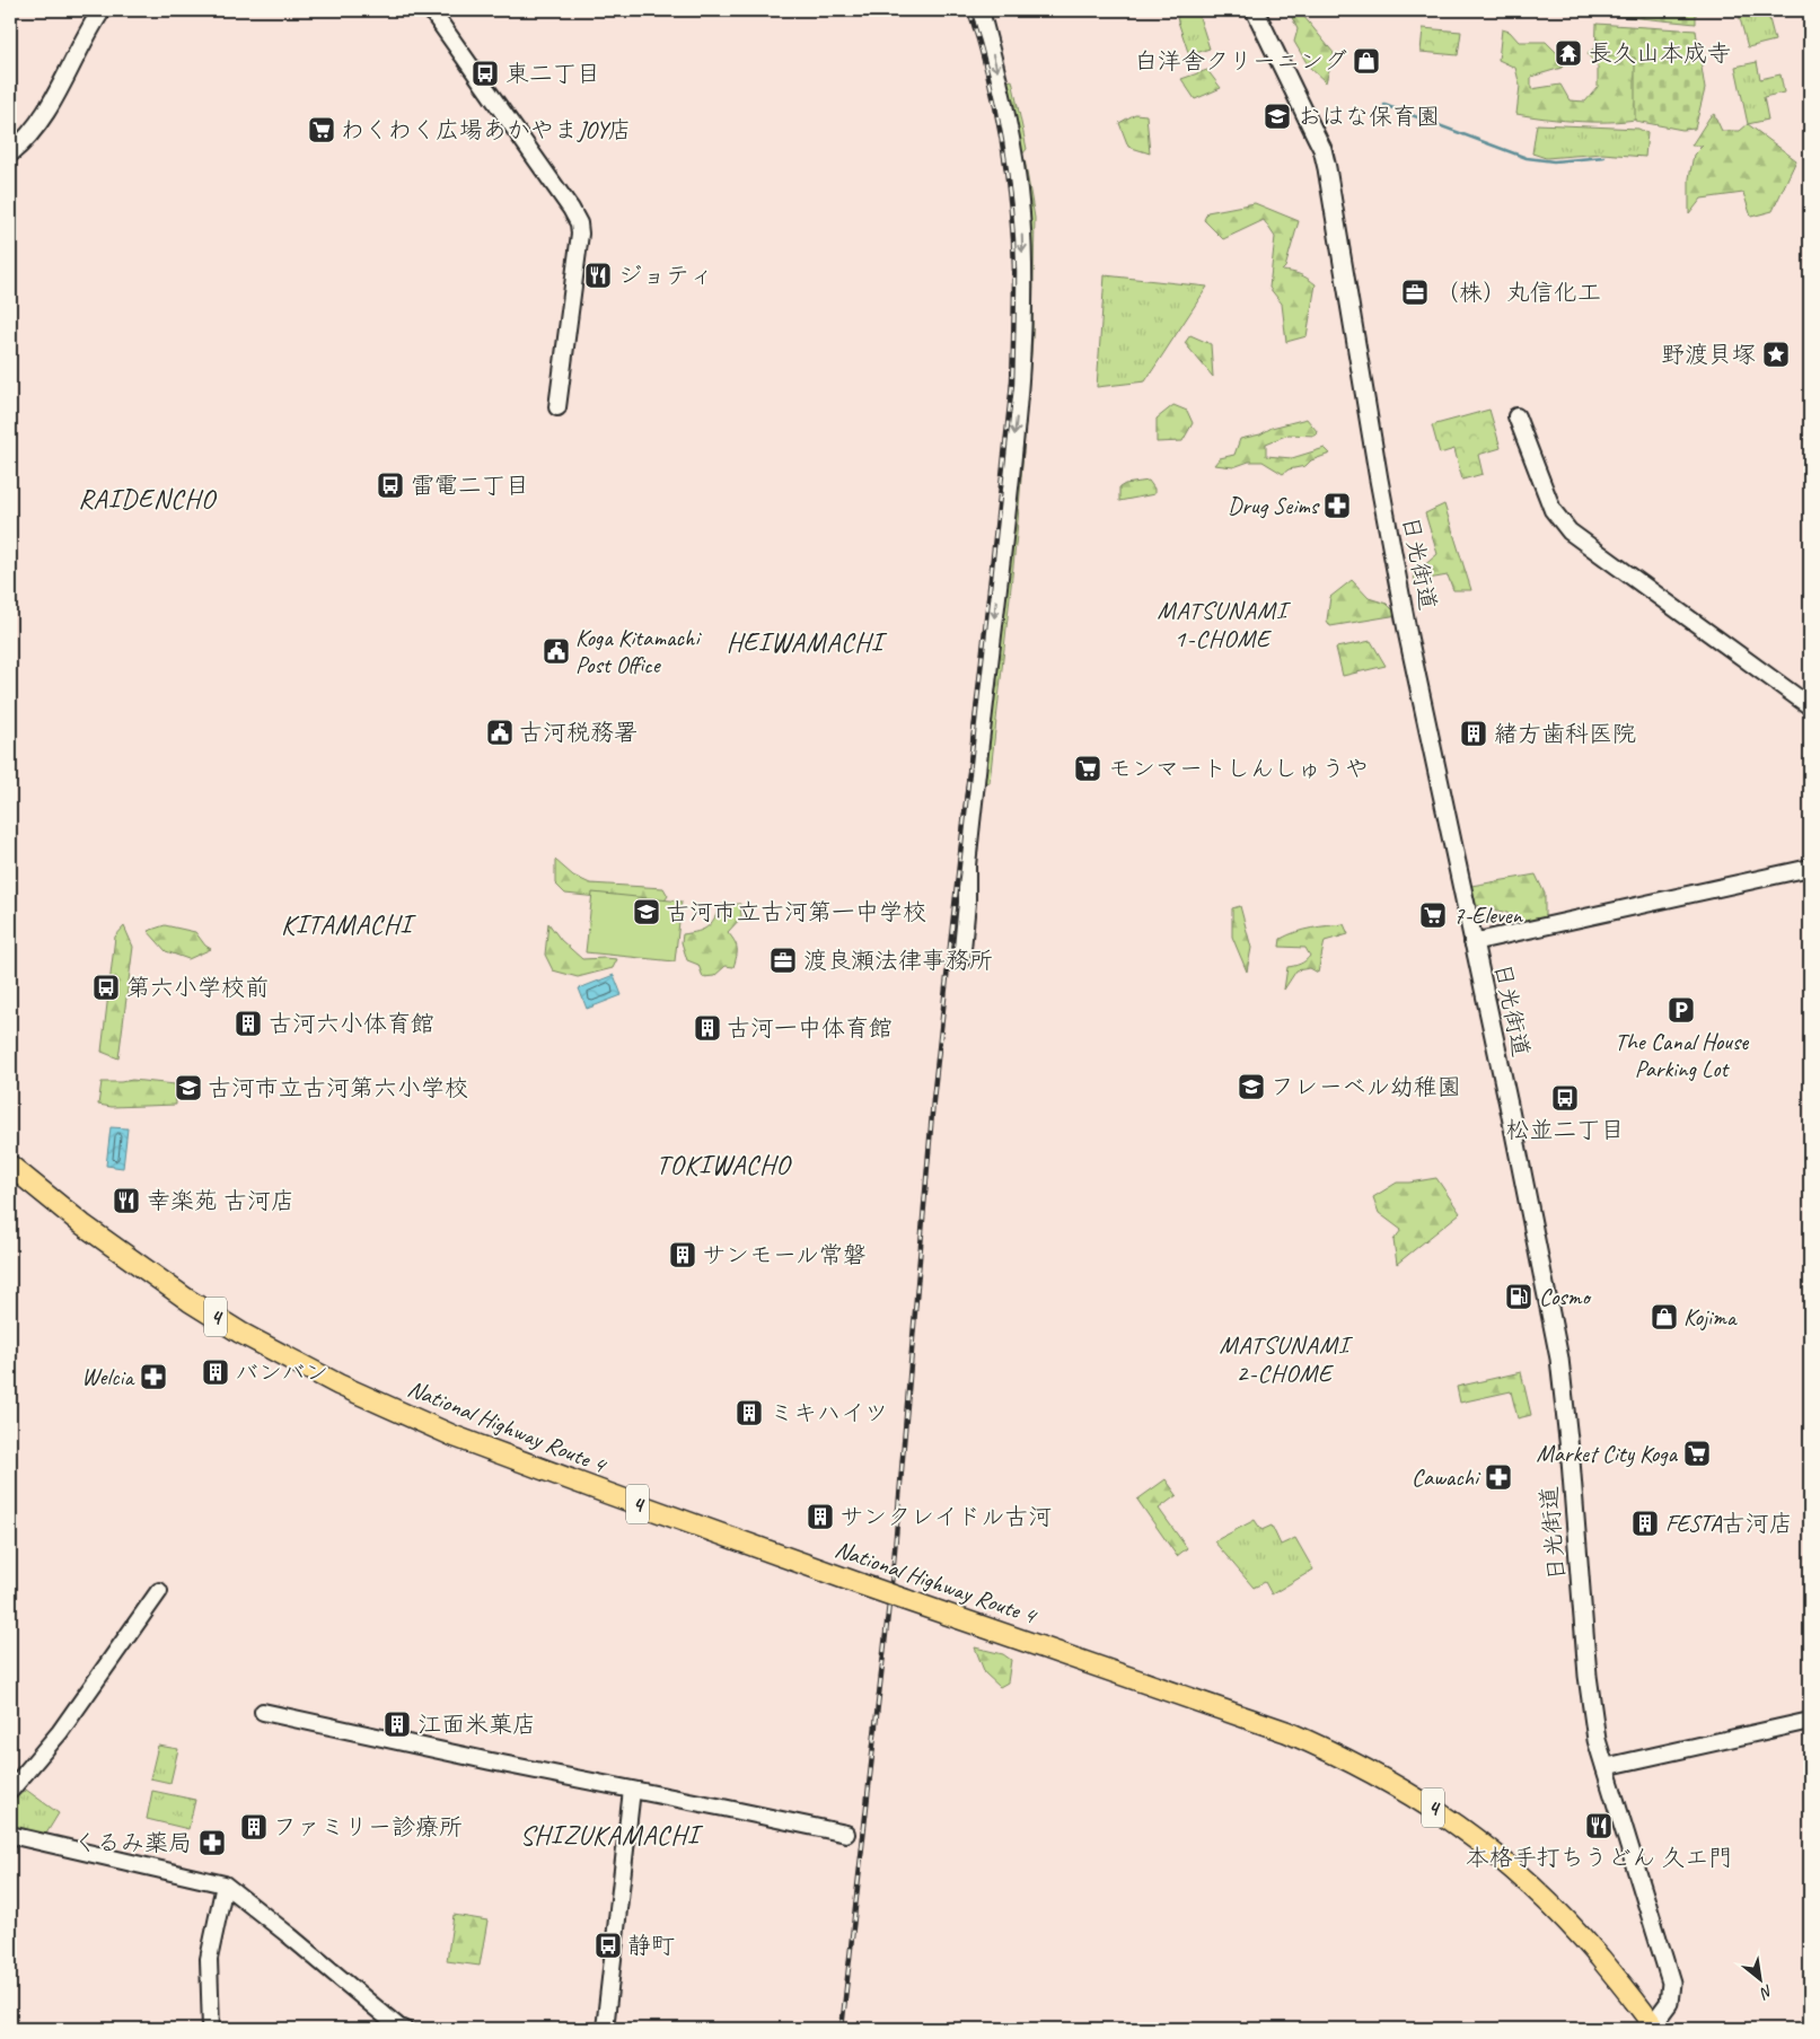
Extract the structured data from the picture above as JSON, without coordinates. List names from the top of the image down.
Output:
{
  "streets": {
    "highway": ["4", "National Highway Route 4"],
    "main road": ["日光街道"]
  },
  "crossings": [
    ["日光街道", "National Highway Route 4"]
  ],
  "districts": [
    "RAIDENCHO",
    "MATSUNAMI 1-CHOME",
    "HEIWAMACHI",
    "KITAMACHI",
    "TOKIWACHO",
    "MATSUNAMI 2-CHOME",
    "SHIZUKAMACHI"
  ],
  "places": {
    "temple": ["長久山本成寺"],
    "shop": ["白洋舎クリーニング", "Kojima"],
    "bus stop": [
      "東二丁目",
      "雷電二丁目",
      "第六小学校前",
      "松並二丁目",
      "静町"
    ],
    "school or university": [
      "おはな保育園",
      "古河市立古河第一中学校",
      "フレーベル幼稚園",
      "古河市立古河第六小学校"
    ],
    "supermarket": [
      "わくわく広場あかやまJOY店",
      "モンマートしんしゅうや",
      "7-Eleven",
      "Market City Koga"
    ],
    "restaurant": ["ジョティ", "幸楽苑 古河店", "本格手打ちうどん 久エ門"],
    "office": ["（株）丸信化工", "渡良瀬法律事務所"],
    "place": ["野渡貝塚"],
    "pharmacy": [
      "Drug Seims",
      "Welcia",
      "Cawachi",
      "くるみ薬局"
    ],
    "public building": ["Koga Kitamachi Post Office", "古河税務署"],
    "building": [
      "緒方歯科医院",
      "古河六小体育館",
      "古河一中体育館",
      "サンモール常磐",
      "バンバン",
      "ミキハイツ",
      "サンクレイドル古河",
      "FESTA古河店",
      "江面米菓店",
      "ファミリー診療所"
    ],
    "parking": ["The Canal House Parking Lot"],
    "fuel station": ["Cosmo"]
  },
  "north": "bottom right"
}
